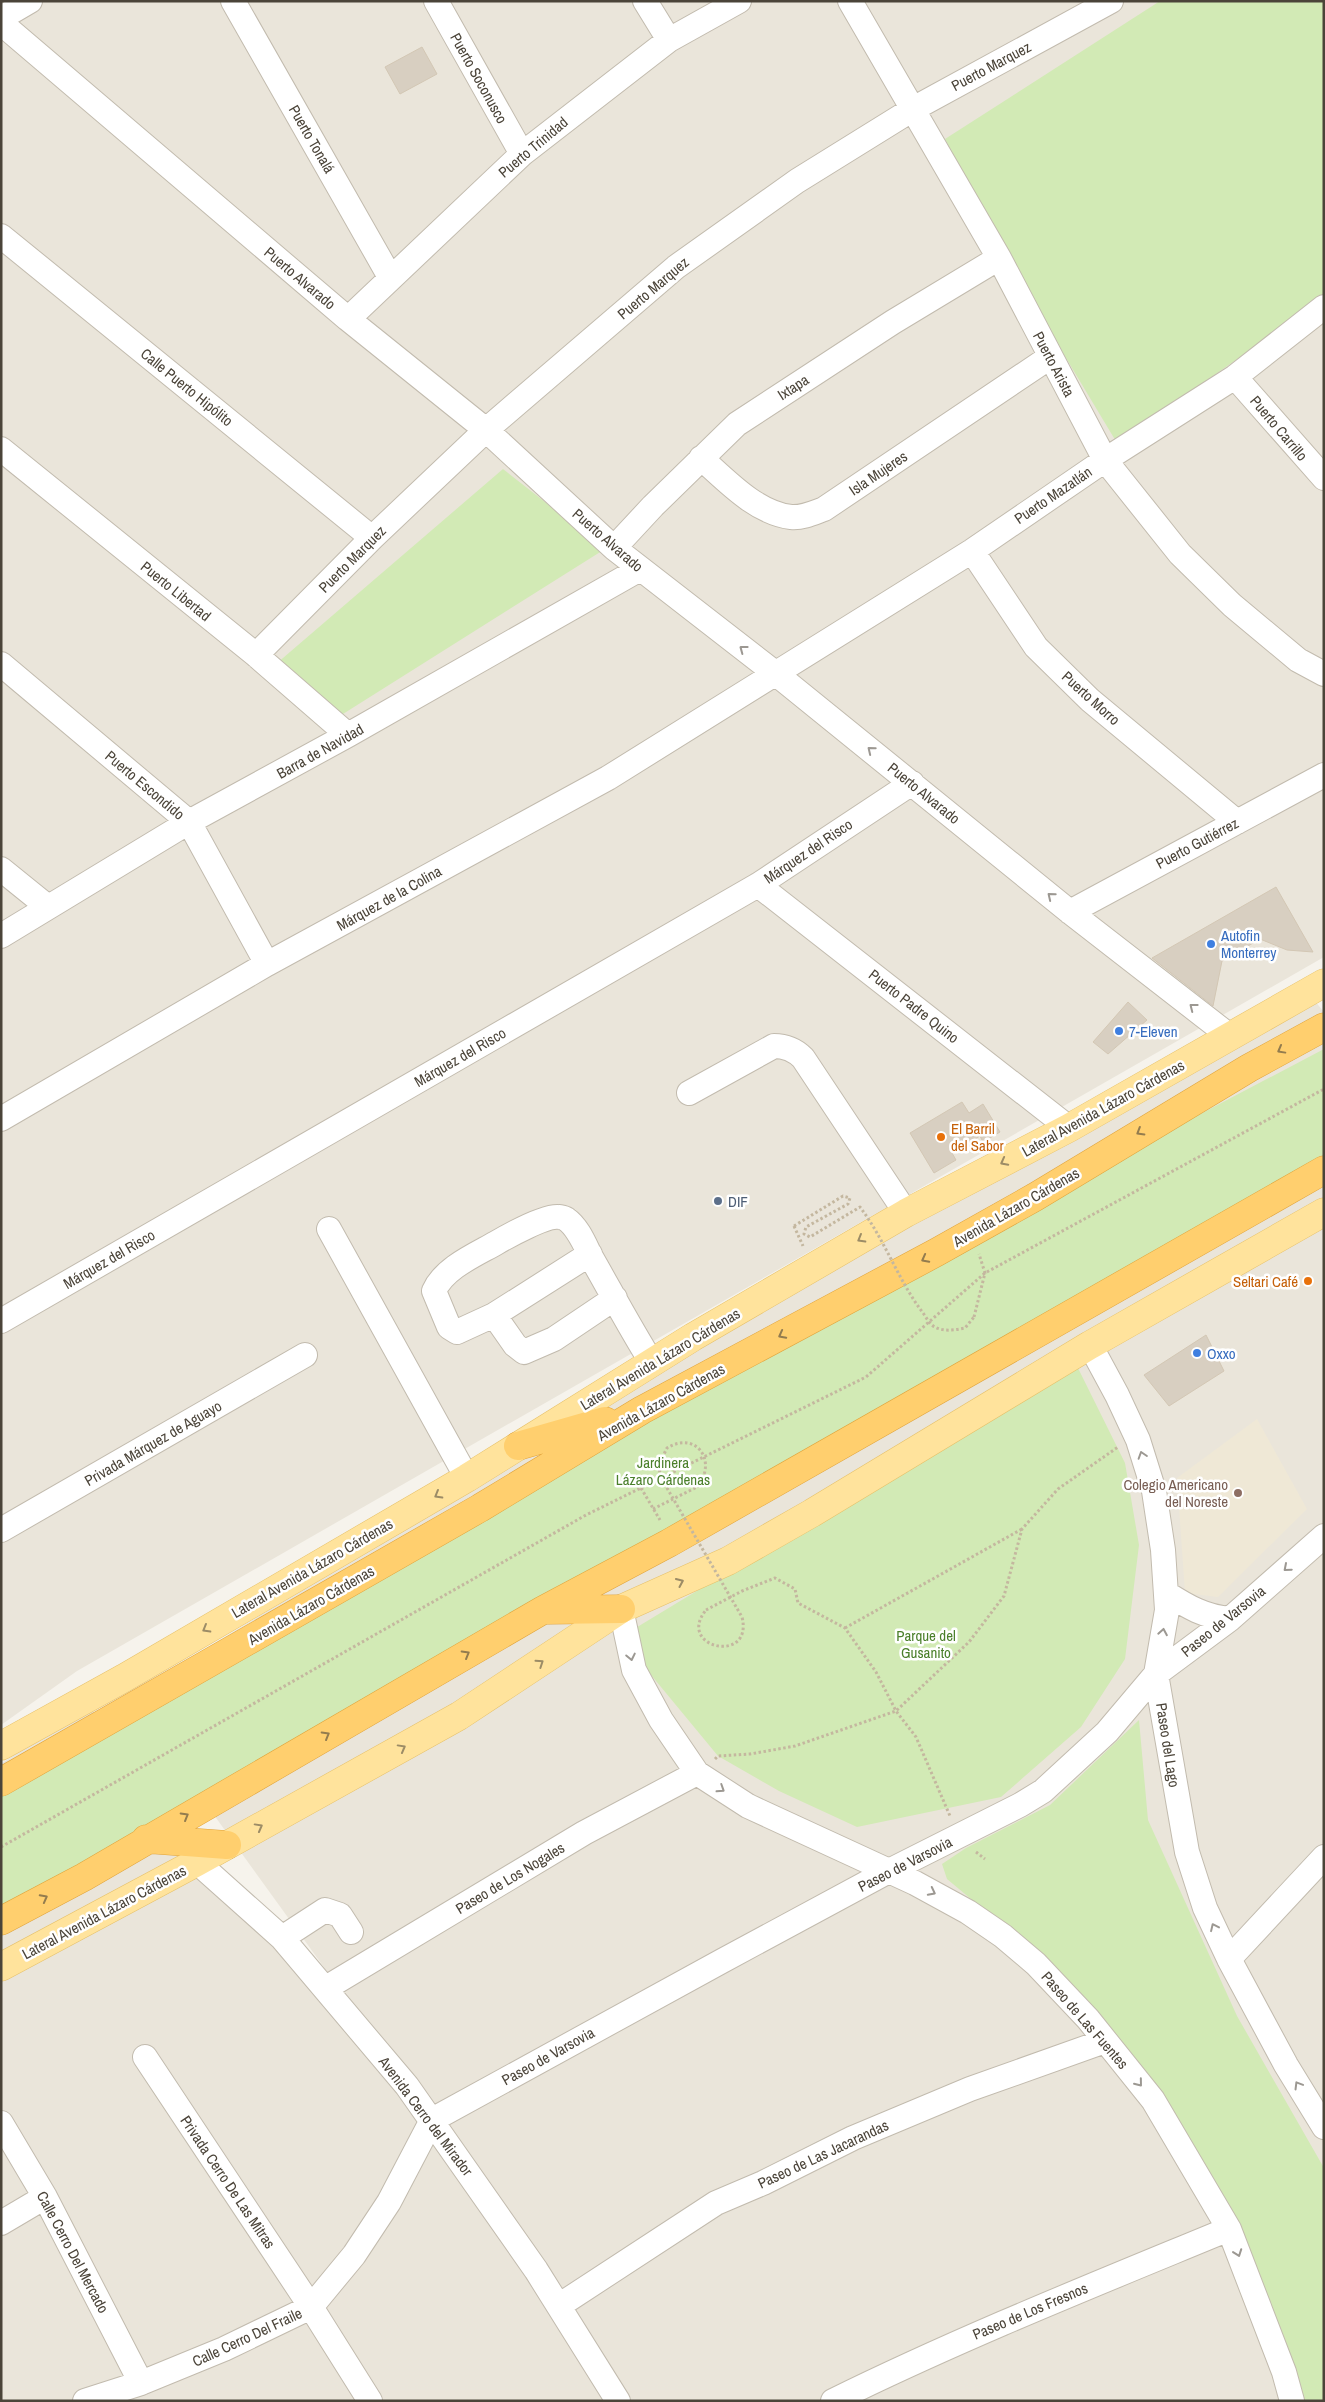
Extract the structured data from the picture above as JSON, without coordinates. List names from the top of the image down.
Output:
{
  "streets": {
    "highway": ["Avenida Lázaro Cárdenas"],
    "main road": ["Lateral Avenida Lázaro Cárdenas"],
    "street": [
      "Puerto Marquez",
      "Puerto Soconusco",
      "Puerto Tonalá",
      "Puerto Trinidad",
      "Puerto Alvarado",
      "Puerto Arista",
      "Calle Puerto Hipólito",
      "Ixtapa",
      "Puerto Carrillo",
      "Isla Mujeres",
      "Puerto Mazatlán",
      "Puerto Libertad",
      "Puerto Morro",
      "Barra de Navidad",
      "Puerto Escondido",
      "Puerto Gutiérrez",
      "Márquez del Risco",
      "Márquez de la Colina",
      "Puerto Padre Quino",
      "Privada Márquez de Aguayo",
      "Paseo de Varsovia",
      "Paseo del Lago",
      "Paseo de Los Nogales",
      "Paseo de Las Fuentes",
      "Avenida Cerro del Mirador",
      "Paseo de Las Jacarandas",
      "Privada Cerro De Las Mitras",
      "Calle Cerro Del Mercado",
      "Paseo de Los Fresnos",
      "Calle Cerro Del Fraile"
    ]
  },
  "crossings": [
    ["Puerto Marquez", "Puerto Alvarado"],
    ["Puerto Marquez", "Puerto Arista"],
    ["Puerto Marquez", "Calle Puerto Hipólito"],
    ["Puerto Marquez", "Puerto Libertad"],
    ["Puerto Soconusco", "Puerto Trinidad"],
    ["Puerto Tonalá", "Puerto Trinidad"],
    ["Puerto Trinidad", "Puerto Alvarado"],
    ["Puerto Alvarado", "Ixtapa"],
    ["Puerto Alvarado", "Puerto Mazatlán"],
    ["Puerto Alvarado", "Barra de Navidad"],
    ["Puerto Alvarado", "Puerto Gutiérrez"],
    ["Puerto Alvarado", "Márquez del Risco"],
    ["Puerto Alvarado", "Márquez de la Colina"],
    ["Puerto Alvarado", "Lateral Avenida Lázaro Cárdenas"],
    ["Puerto Arista", "Ixtapa"],
    ["Puerto Arista", "Isla Mujeres"],
    ["Puerto Arista", "Puerto Mazatlán"],
    ["Ixtapa", "Isla Mujeres"],
    ["Puerto Carrillo", "Puerto Mazatlán"],
    ["Puerto Mazatlán", "Puerto Morro"],
    ["Puerto Mazatlán", "Márquez de la Colina"],
    ["Puerto Libertad", "Barra de Navidad"],
    ["Puerto Morro", "Puerto Gutiérrez"],
    ["Barra de Navidad", "Puerto Escondido"],
    ["Puerto Escondido", "Márquez de la Colina"],
    ["Márquez del Risco", "Puerto Padre Quino"],
    ["Puerto Padre Quino", "Lateral Avenida Lázaro Cárdenas"],
    ["Lateral Avenida Lázaro Cárdenas", "Paseo del Lago"],
    ["Lateral Avenida Lázaro Cárdenas", "Paseo de Las Fuentes"],
    ["Lateral Avenida Lázaro Cárdenas", "Avenida Cerro del Mirador"],
    ["Paseo de Varsovia", "Paseo del Lago"],
    ["Paseo de Varsovia", "Paseo de Las Fuentes"],
    ["Paseo de Varsovia", "Avenida Cerro del Mirador"],
    ["Paseo de Varsovia", "Calle Cerro Del Fraile"],
    ["Paseo de Los Nogales", "Paseo de Las Fuentes"],
    ["Paseo de Los Nogales", "Avenida Cerro del Mirador"],
    ["Paseo de Las Fuentes", "Paseo de Las Jacarandas"],
    ["Paseo de Las Fuentes", "Paseo de Los Fresnos"],
    ["Avenida Cerro del Mirador", "Paseo de Las Jacarandas"],
    ["Avenida Cerro del Mirador", "Calle Cerro Del Fraile"],
    ["Privada Cerro De Las Mitras", "Calle Cerro Del Fraile"],
    ["Calle Cerro Del Mercado", "Calle Cerro Del Fraile"]
  ],
  "one_way": ["Puerto Alvarado", "Paseo del Lago", "Paseo de Las Fuentes"],
  "parks": ["Jardinera Lázaro Cárdenas", "Parque del Gusanito"],
  "places": [
    "Autofin Monterrey",
    "7-Eleven",
    "El Barril del Sabor",
    "DIF",
    "Seltari Café",
    "Oxxo",
    "Colegio Americano del Noreste"
  ]
}
